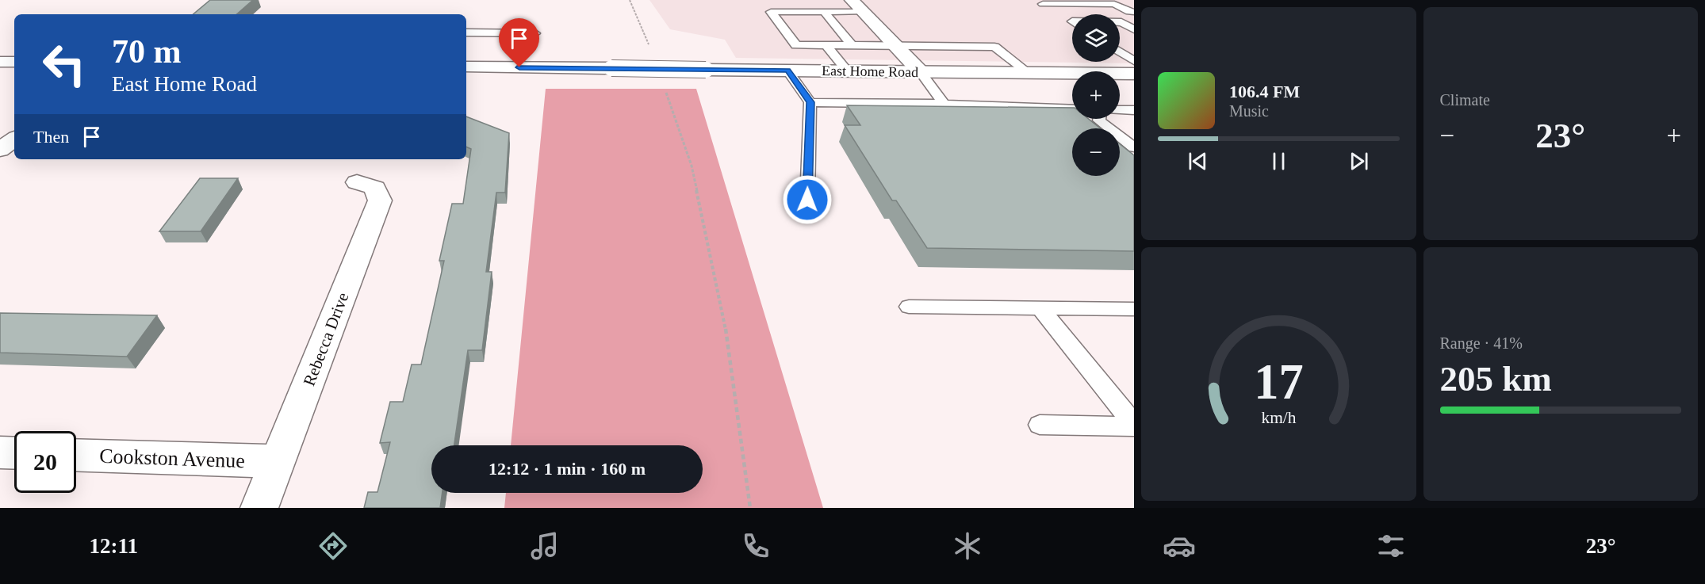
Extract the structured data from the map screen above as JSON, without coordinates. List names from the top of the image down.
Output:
{
  "streets": {
    "street": ["East Home Road", "Rebecca Drive", "Cookston Avenue"]
  },
  "crossings": [
    ["Rebecca Drive", "Cookston Avenue"]
  ],
  "page": {
    "tile": [
      "Climate",
      ["Range · 41%", "205 km"]
    ],
    "map_buttons": ["+", "−"],
    "turn": ["70 m", "East Home Road"],
    "song": ["106.4 FM", "Music"],
    "then": "Then",
    "heat": ["−", "23°", "+"],
    "limit": "20",
    "trip": "12:12 · 1 min · 160 m",
    "tabs": ["12:11", "23°"],
    "gauge": ["17", "km/h"]
  }
}
